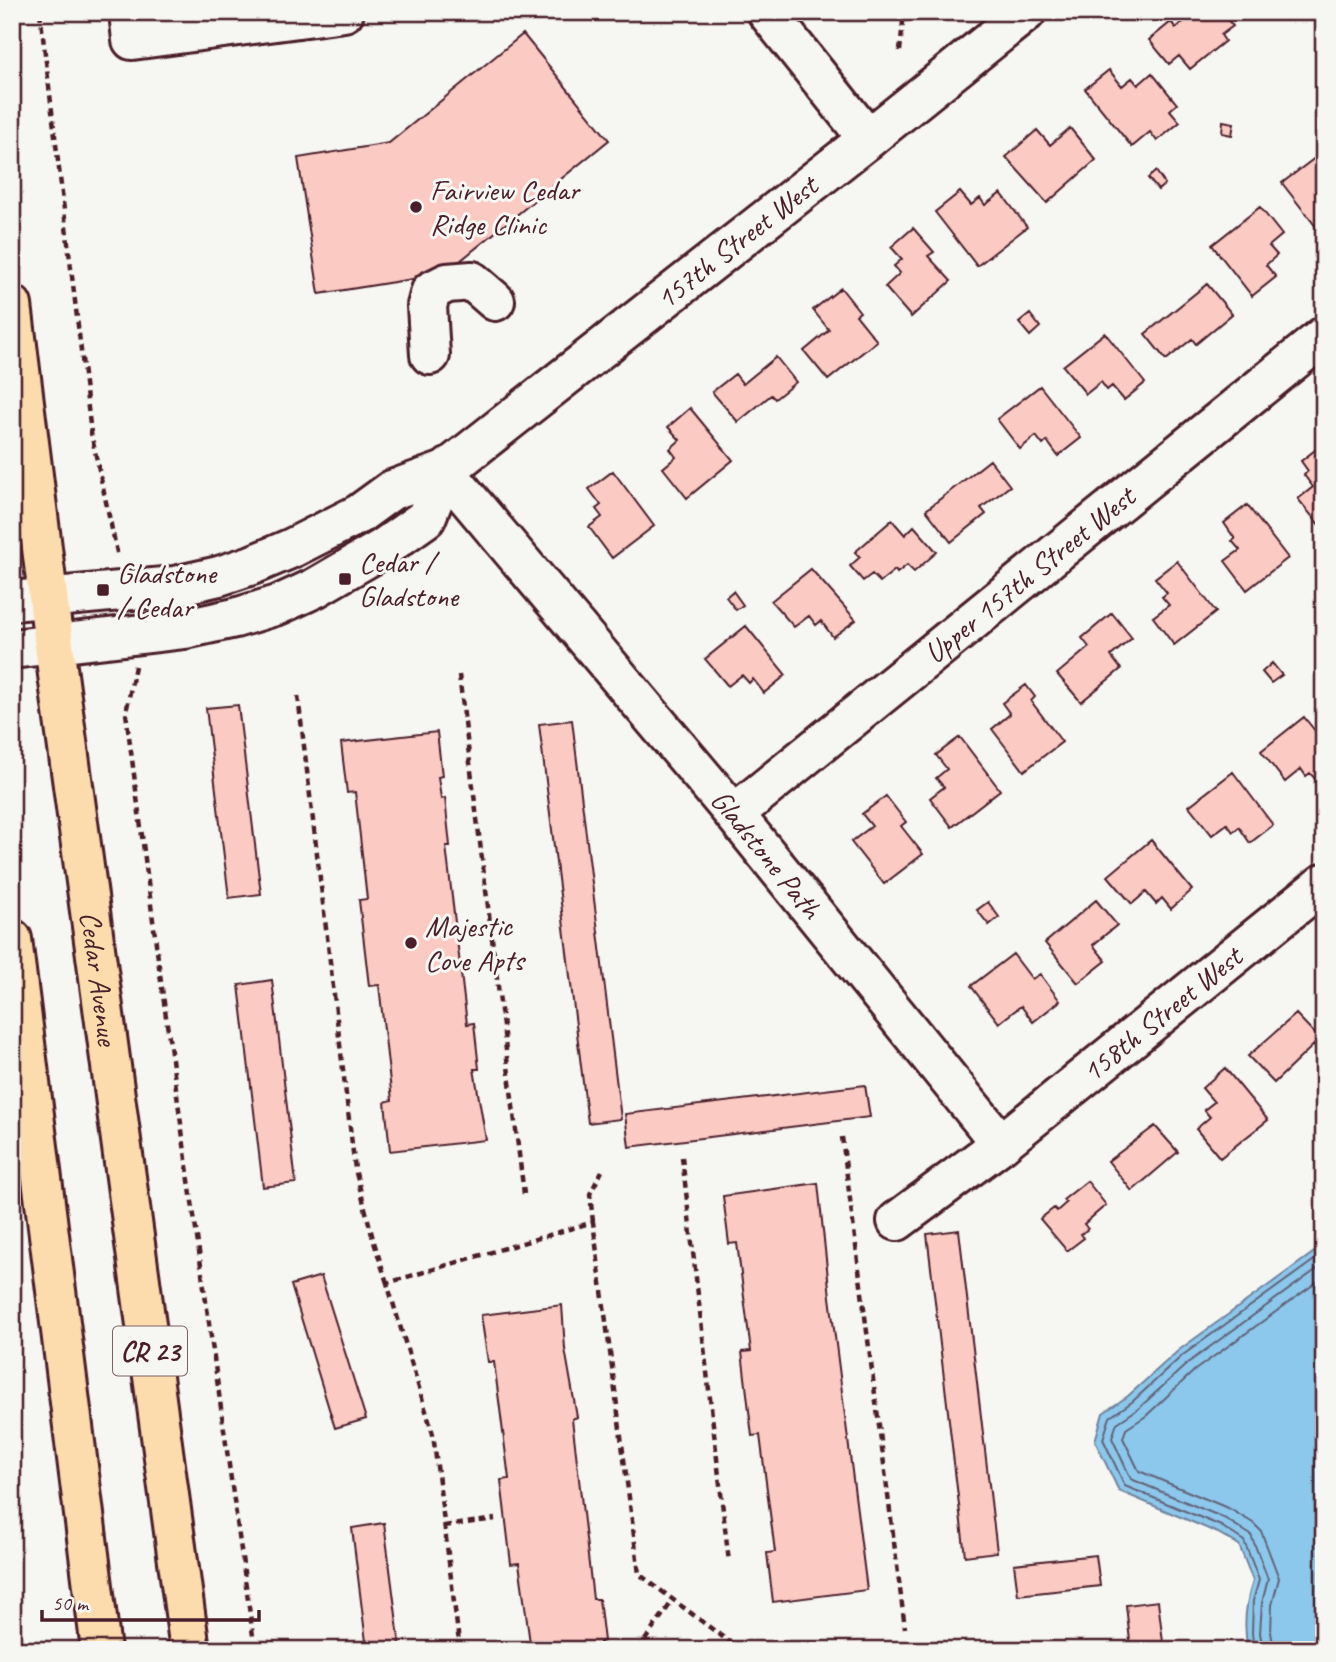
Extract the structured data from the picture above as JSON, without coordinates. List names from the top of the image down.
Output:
{
  "streets": {
    "main road": ["Cedar Avenue", "CR 23"],
    "street": [
      "157th Street West",
      "Upper 157th Street West",
      "Gladstone Path",
      "158th Street West"
    ]
  },
  "crossings": [
    ["157th Street West", "Gladstone Path"],
    ["157th Street West", "Cedar Avenue"],
    ["Upper 157th Street West", "Gladstone Path"],
    ["Gladstone Path", "158th Street West"]
  ],
  "places": {
    "other": ["Fairview Cedar Ridge Clinic", "Majestic Cove Apts"],
    "transit": ["Cedar / Gladstone", "Gladstone / Cedar"]
  },
  "scale_bar": "50 m"
}
